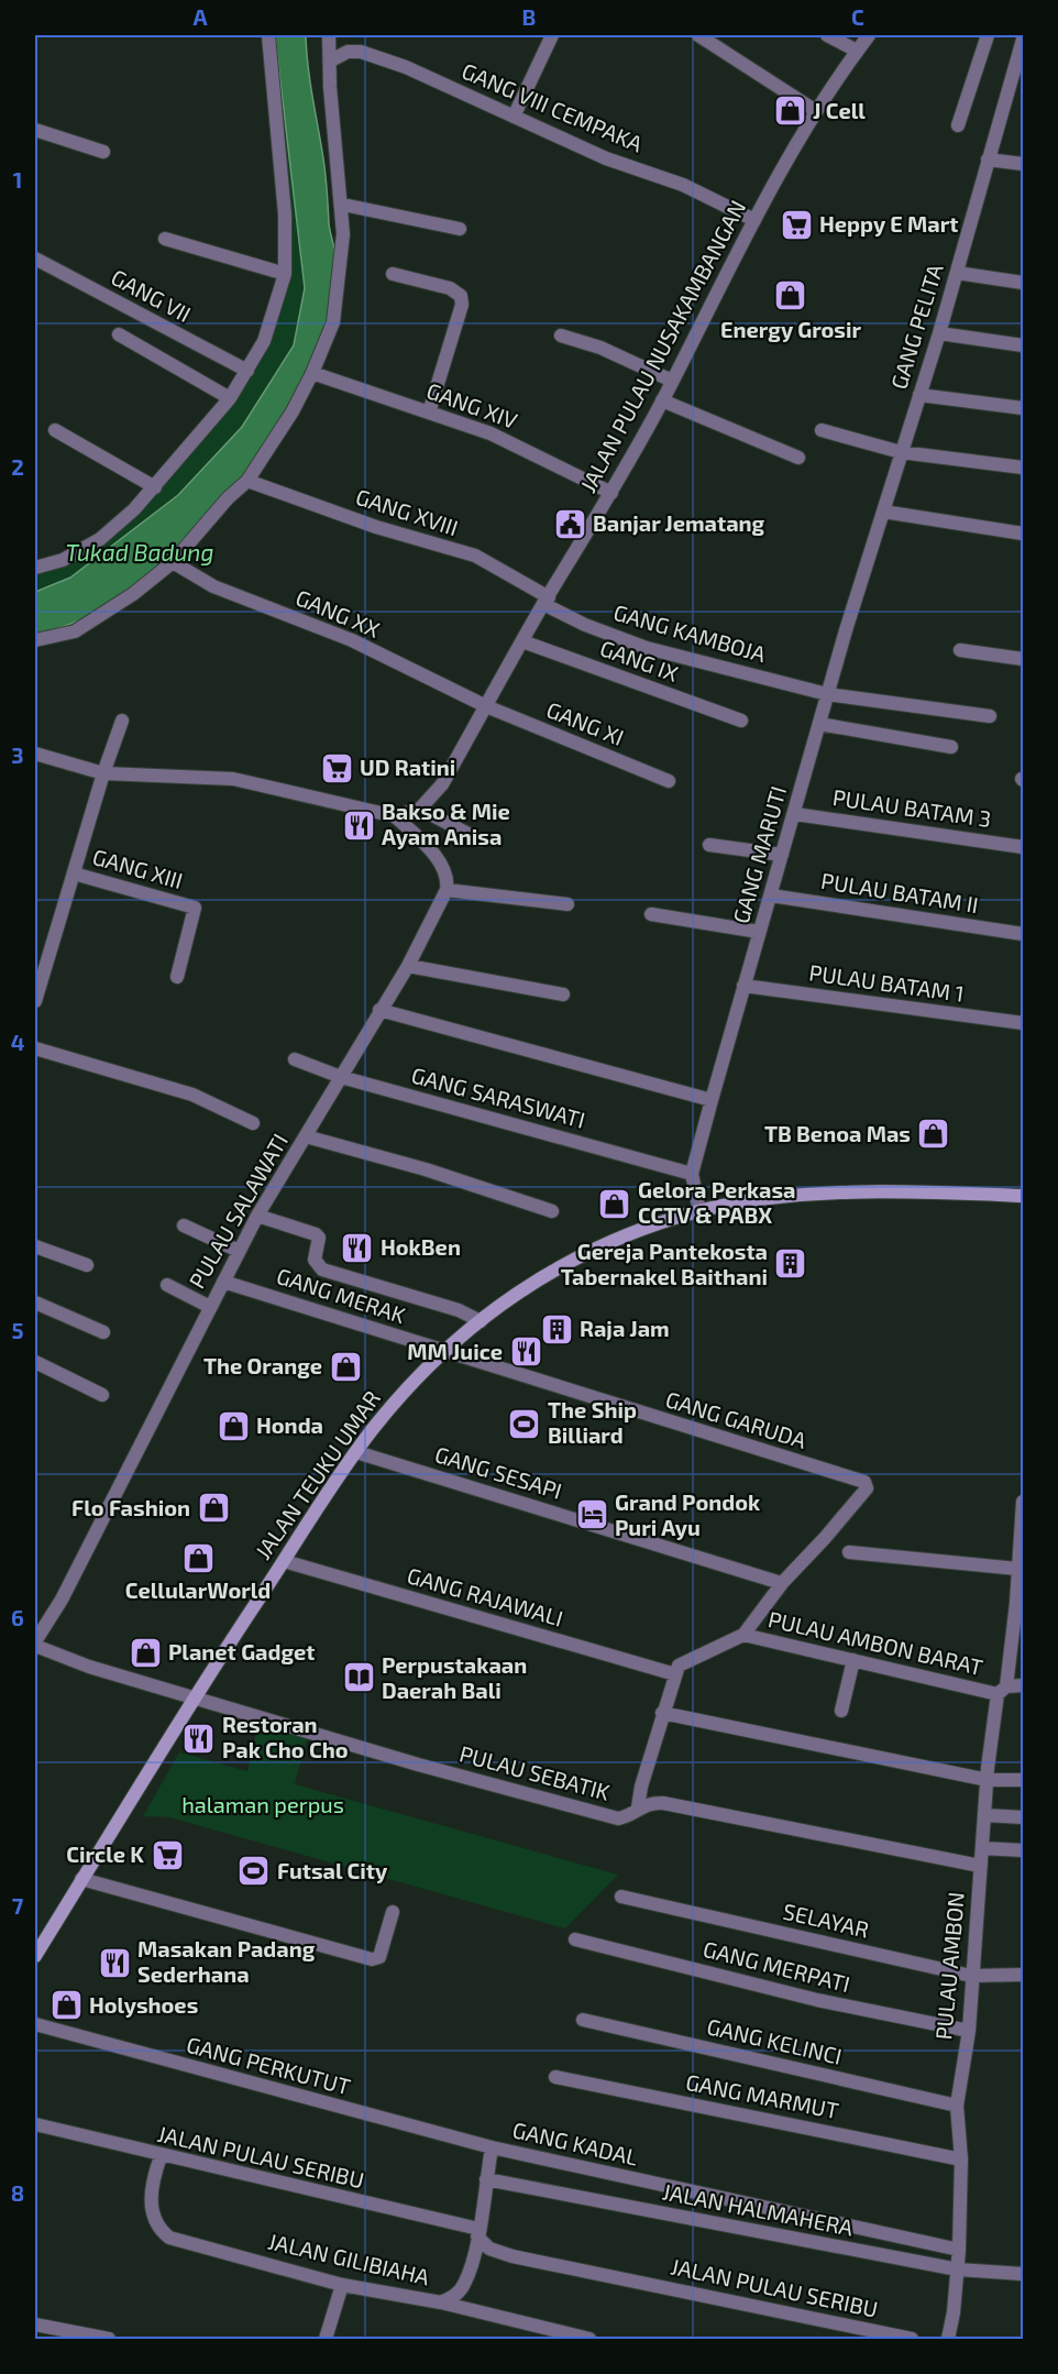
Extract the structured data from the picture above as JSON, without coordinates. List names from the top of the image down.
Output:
{
  "streets": {
    "main road": ["JALAN TEUKU UMAR"],
    "street": [
      "GANG VIII CEMPAKA",
      "GANG VII",
      "GANG PELITA",
      "JALAN PULAU NUSAKAMBANGAN",
      "GANG XIV",
      "GANG XVIII",
      "GANG XX",
      "GANG KAMBOJA",
      "GANG IX",
      "GANG XI",
      "PULAU BATAM 3",
      "GANG MARUTI",
      "GANG XIII",
      "PULAU BATAM II",
      "PULAU BATAM 1",
      "GANG SARASWATI",
      "PULAU SALAWATI",
      "GANG MERAK",
      "GANG GARUDA",
      "GANG SESAPI",
      "GANG RAJAWALI",
      "PULAU AMBON BARAT",
      "PULAU SEBATIK",
      "SELAYAR",
      "PULAU AMBON",
      "GANG MERPATI",
      "GANG KELINCI",
      "GANG PERKUTUT",
      "GANG MARMUT",
      "GANG KADAL",
      "JALAN PULAU SERIBU",
      "JALAN HALMAHERA",
      "JALAN GILIBIAHA"
    ]
  },
  "crossings": [
    ["GANG VIII CEMPAKA", "JALAN PULAU NUSAKAMBANGAN"],
    ["GANG PELITA", "GANG MARUTI"],
    ["JALAN PULAU NUSAKAMBANGAN", "GANG XIV"],
    ["JALAN PULAU NUSAKAMBANGAN", "GANG XVIII"],
    ["JALAN PULAU NUSAKAMBANGAN", "GANG XX"],
    ["JALAN PULAU NUSAKAMBANGAN", "GANG KAMBOJA"],
    ["JALAN PULAU NUSAKAMBANGAN", "GANG IX"],
    ["JALAN PULAU NUSAKAMBANGAN", "GANG XI"],
    ["GANG XVIII", "GANG KAMBOJA"],
    ["GANG XX", "GANG XI"],
    ["GANG KAMBOJA", "GANG MARUTI"],
    ["PULAU BATAM 3", "GANG MARUTI"],
    ["GANG MARUTI", "PULAU BATAM II"],
    ["GANG MARUTI", "PULAU BATAM 1"],
    ["GANG MARUTI", "GANG SARASWATI"],
    ["GANG MARUTI", "JALAN TEUKU UMAR"],
    ["GANG SARASWATI", "PULAU SALAWATI"],
    ["PULAU SALAWATI", "GANG MERAK"],
    ["PULAU SALAWATI", "PULAU SEBATIK"],
    ["GANG MERAK", "GANG GARUDA"],
    ["GANG MERAK", "JALAN TEUKU UMAR"],
    ["GANG GARUDA", "JALAN TEUKU UMAR"],
    ["GANG GARUDA", "PULAU AMBON BARAT"],
    ["GANG SESAPI", "JALAN TEUKU UMAR"],
    ["JALAN TEUKU UMAR", "GANG RAJAWALI"],
    ["JALAN TEUKU UMAR", "PULAU SEBATIK"],
    ["PULAU AMBON BARAT", "PULAU AMBON"],
    ["PULAU SEBATIK", "PULAU AMBON"],
    ["SELAYAR", "PULAU AMBON"],
    ["PULAU AMBON", "GANG MERPATI"],
    ["PULAU AMBON", "GANG KELINCI"],
    ["PULAU AMBON", "GANG MARMUT"],
    ["PULAU AMBON", "GANG KADAL"],
    ["PULAU AMBON", "JALAN HALMAHERA"],
    ["GANG PERKUTUT", "GANG KADAL"],
    ["GANG PERKUTUT", "JALAN GILIBIAHA"],
    ["GANG KADAL", "JALAN GILIBIAHA"],
    ["JALAN PULAU SERIBU", "JALAN GILIBIAHA"],
    ["JALAN HALMAHERA", "JALAN GILIBIAHA"]
  ],
  "water": ["Tukad Badung"],
  "parks": ["halaman perpus"],
  "places": {
    "shop": [
      "J Cell",
      "Energy Grosir",
      "TB Benoa Mas",
      "Gelora Perkasa CCTV & PABX",
      "The Orange",
      "Honda",
      "Flo Fashion",
      "CellularWorld",
      "Planet Gadget",
      "Holyshoes"
    ],
    "supermarket": ["Heppy E Mart", "UD Ratini", "Circle K"],
    "public building": ["Banjar Jematang"],
    "restaurant": [
      "Bakso & Mie Ayam Anisa",
      "HokBen",
      "MM Juice",
      "Restoran Pak Cho Cho",
      "Masakan Padang Sederhana"
    ],
    "building": ["Gereja Pantekosta Tabernakel Baithani", "Raja Jam"],
    "sports": ["The Ship Billiard", "Futsal City"],
    "hotel": ["Grand Pondok Puri Ayu"],
    "library": ["Perpustakaan Daerah Bali"]
  },
  "grid": {
    "columns": ["A", "B", "C"],
    "rows": [
      "1",
      "2",
      "3",
      "4",
      "5",
      "6",
      "7",
      "8"
    ]
  }
}
